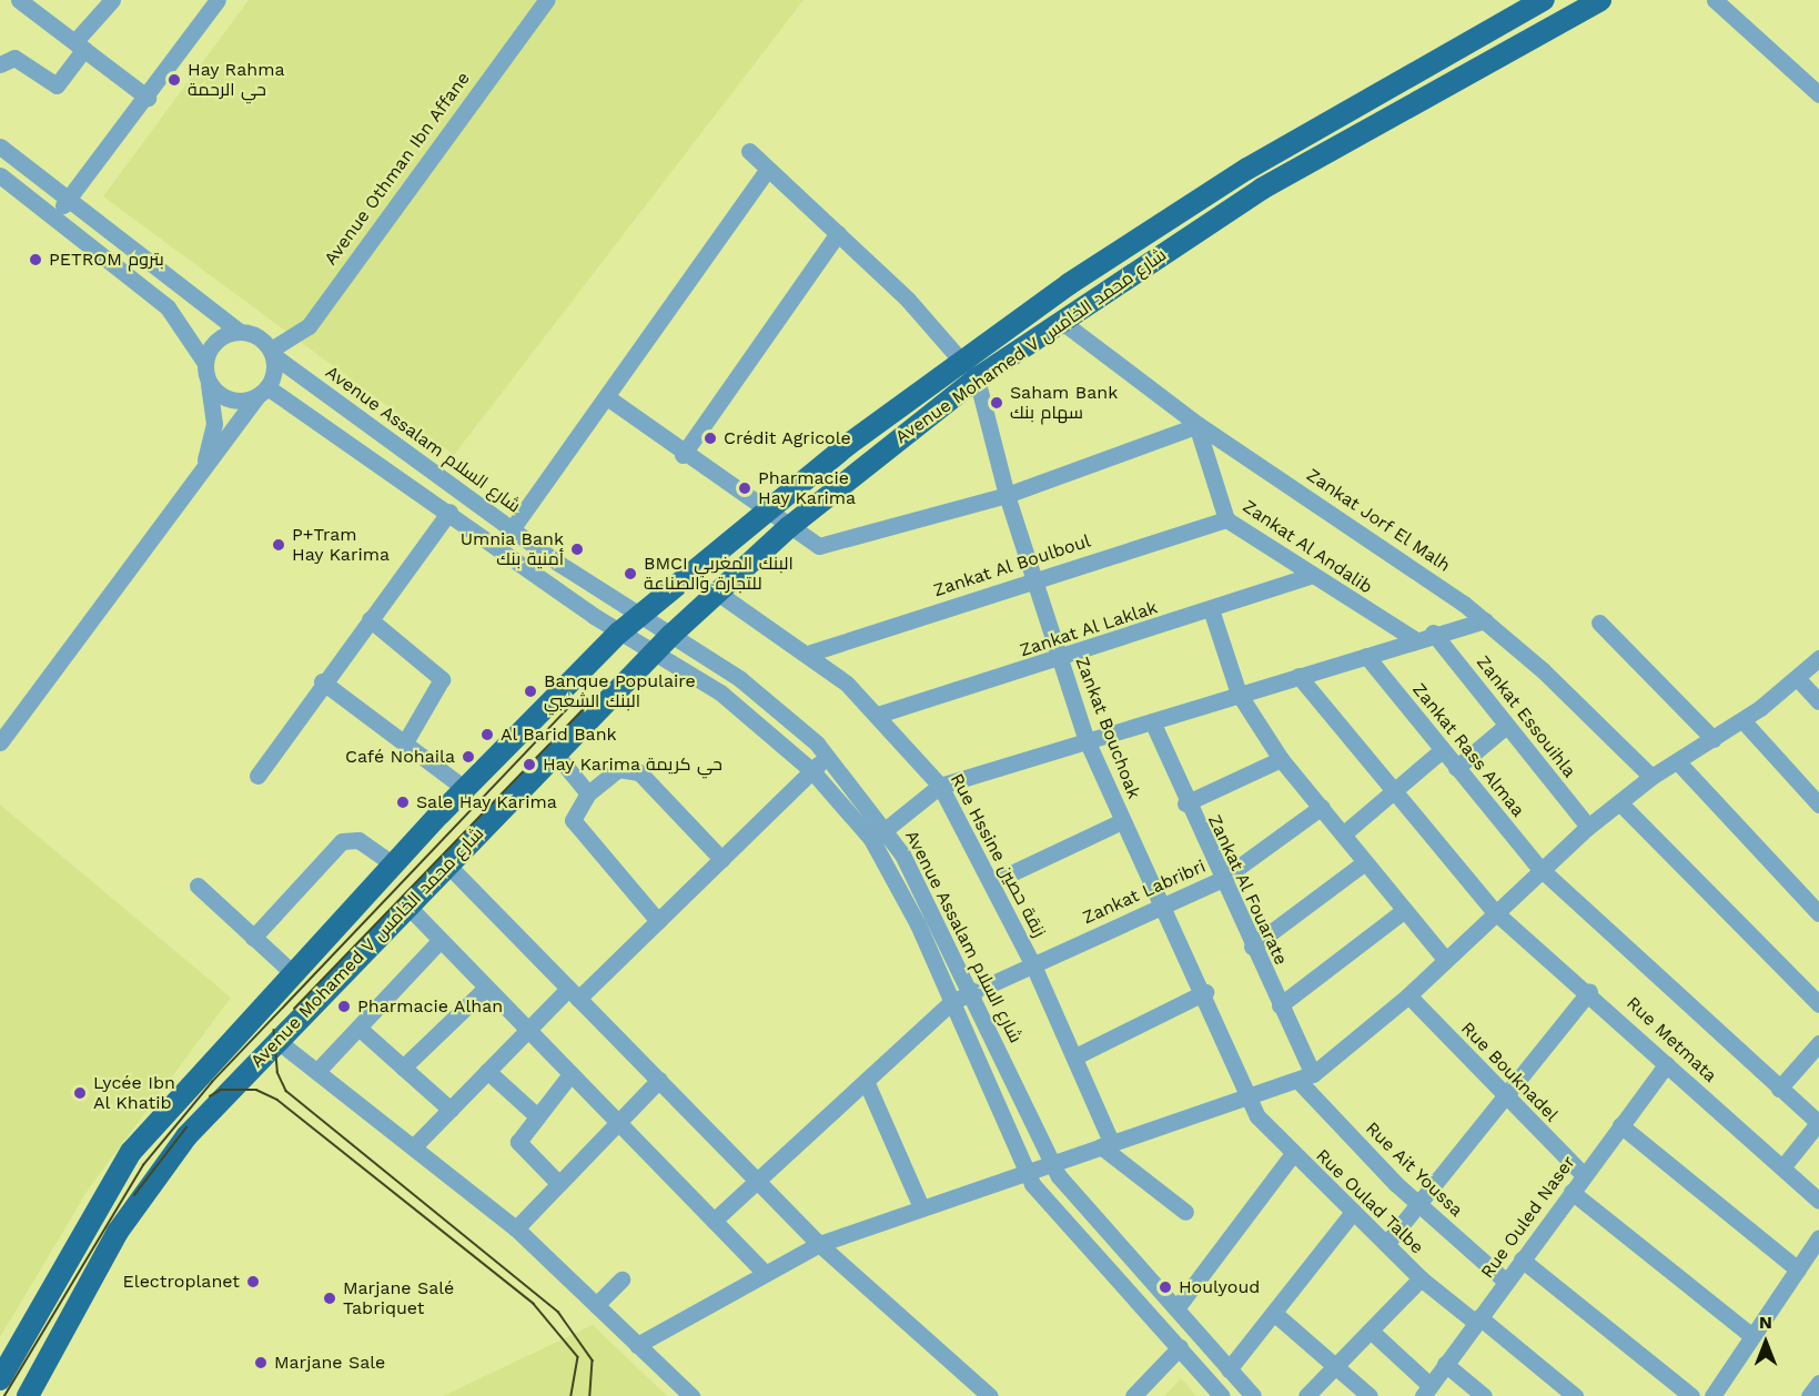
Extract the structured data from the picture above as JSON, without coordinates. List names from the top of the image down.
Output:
{
  "streets": {
    "main road": ["Avenue Mohamed V شارع محمد الخامس"],
    "street": [
      "Avenue Othman Ibn Affane",
      "Avenue Assalam شارع السلام",
      "Zankat Jorf El Malh",
      "Zankat Al Andalib",
      "Zankat Al Boulboul",
      "Zankat Al Laklak",
      "Zankat Essouihla",
      "Zankat Bouchoak",
      "Zankat Rass Almaa",
      "Rue Hssine زنقة حصين",
      "Zankat Al Fouarate",
      "Zankat Labribri",
      "Rue Metmata",
      "Rue Bouknadel",
      "Rue Ait Youssa",
      "Rue Oulad Talbe",
      "Rue Ouled Naser"
    ]
  },
  "crossings": [
    ["Avenue Othman Ibn Affane", "Avenue Assalam شارع السلام"],
    ["Avenue Mohamed V شارع محمد الخامس", "Avenue Assalam شارع السلام"],
    ["Avenue Mohamed V شارع محمد الخامس", "Zankat Jorf El Malh"],
    ["Avenue Mohamed V شارع محمد الخامس", "Zankat Bouchoak"],
    ["Avenue Mohamed V شارع محمد الخامس", "Rue Hssine زنقة حصين"],
    ["Avenue Assalam شارع السلام", "Zankat Labribri"],
    ["Zankat Jorf El Malh", "Zankat Al Andalib"],
    ["Zankat Al Andalib", "Zankat Al Boulboul"],
    ["Zankat Al Andalib", "Zankat Al Laklak"],
    ["Zankat Al Boulboul", "Zankat Bouchoak"],
    ["Zankat Al Boulboul", "Rue Hssine زنقة حصين"],
    ["Zankat Al Laklak", "Zankat Bouchoak"],
    ["Zankat Al Laklak", "Rue Hssine زنقة حصين"],
    ["Zankat Bouchoak", "Zankat Labribri"],
    ["Zankat Bouchoak", "Rue Oulad Talbe"],
    ["Rue Hssine زنقة حصين", "Zankat Labribri"],
    ["Zankat Al Fouarate", "Zankat Labribri"],
    ["Zankat Al Fouarate", "Rue Ait Youssa"],
    ["Rue Metmata", "Rue Ouled Naser"],
    ["Rue Bouknadel", "Rue Ouled Naser"],
    ["Rue Ait Youssa", "Rue Ouled Naser"],
    ["Rue Oulad Talbe", "Rue Ouled Naser"]
  ],
  "places": [
    "Hay Rahma حي الرحمة",
    "PETROM بتروم",
    "Saham Bank سهام بنك",
    "Crédit Agricole",
    "Pharmacie Hay Karima",
    "P+Tram Hay Karima",
    "Umnia Bank أمنية بنك",
    "BMCI البنك المغربي للتجارة والصناعة",
    "Banque Populaire البنك الشعبي",
    "Al Barid Bank",
    "Café Nohaila",
    "Hay Karima حي كريمة",
    "Sale Hay Karima",
    "Pharmacie Alhan",
    "Lycée Ibn Al Khatib",
    "Electroplanet",
    "Houlyoud",
    "Marjane Salé Tabriquet",
    "Marjane Sale"
  ],
  "north": "top"
}
